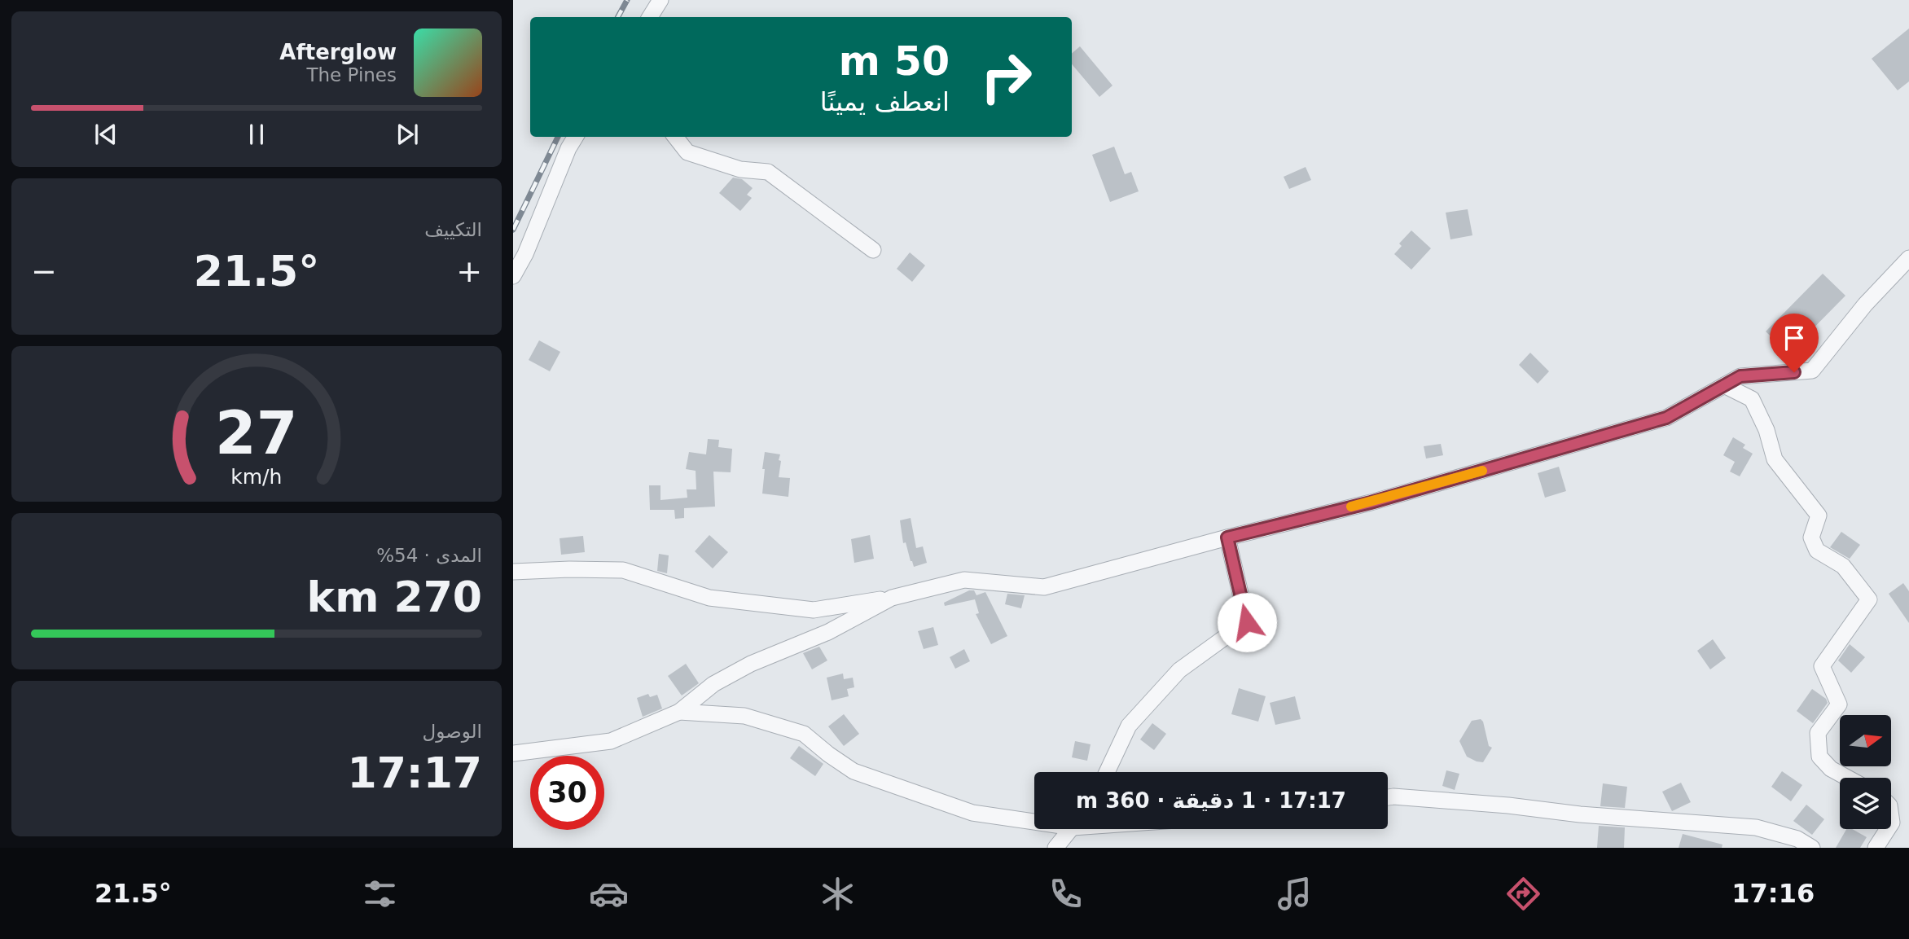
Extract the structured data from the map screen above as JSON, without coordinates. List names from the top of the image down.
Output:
{
  "north": "right",
  "page": {
    "turn": ["50 m", "انعطف يمينًا"],
    "song": ["Afterglow", "The Pines"],
    "tile": [
      "التكييف",
      ["المدى · 54%", "270 km"],
      ["الوصول", "17:17"]
    ],
    "heat": ["−", "21.5°", "+"],
    "limit": "30",
    "trip": "17:17 · 1 دقيقة · 360 m",
    "tabs": ["17:16", "21.5°"],
    "gauge": ["27", "km/h"]
  }
}
